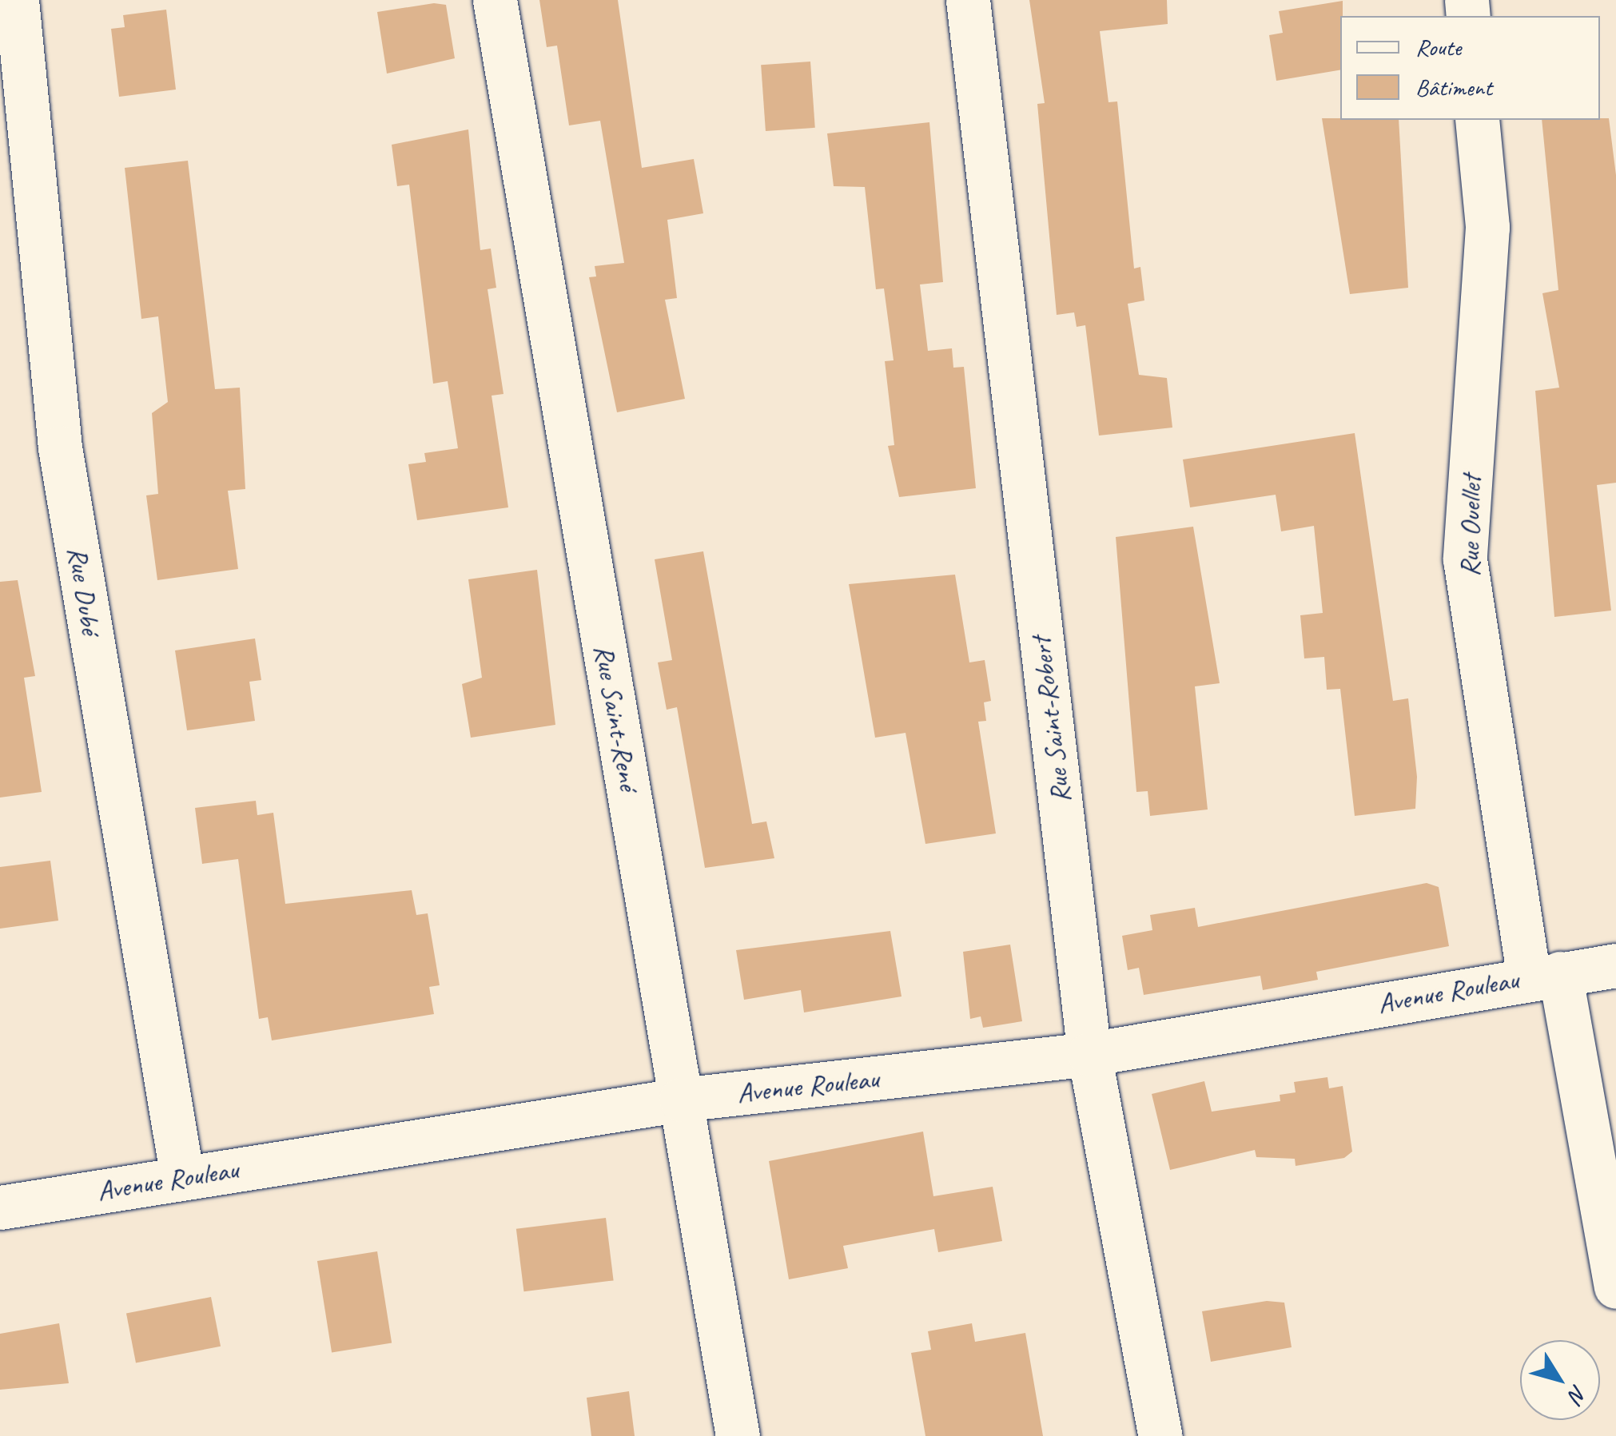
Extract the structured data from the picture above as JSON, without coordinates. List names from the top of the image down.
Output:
{
  "streets": {
    "street": [
      "Rue Ouellet",
      "Rue Dubé",
      "Rue Saint-René",
      "Rue Saint-Robert",
      "Avenue Rouleau"
    ]
  },
  "crossings": [
    ["Rue Ouellet", "Avenue Rouleau"],
    ["Rue Dubé", "Avenue Rouleau"],
    ["Rue Saint-René", "Avenue Rouleau"],
    ["Rue Saint-Robert", "Avenue Rouleau"]
  ],
  "legend": ["Route", "Bâtiment"],
  "north": "bottom right"
}
